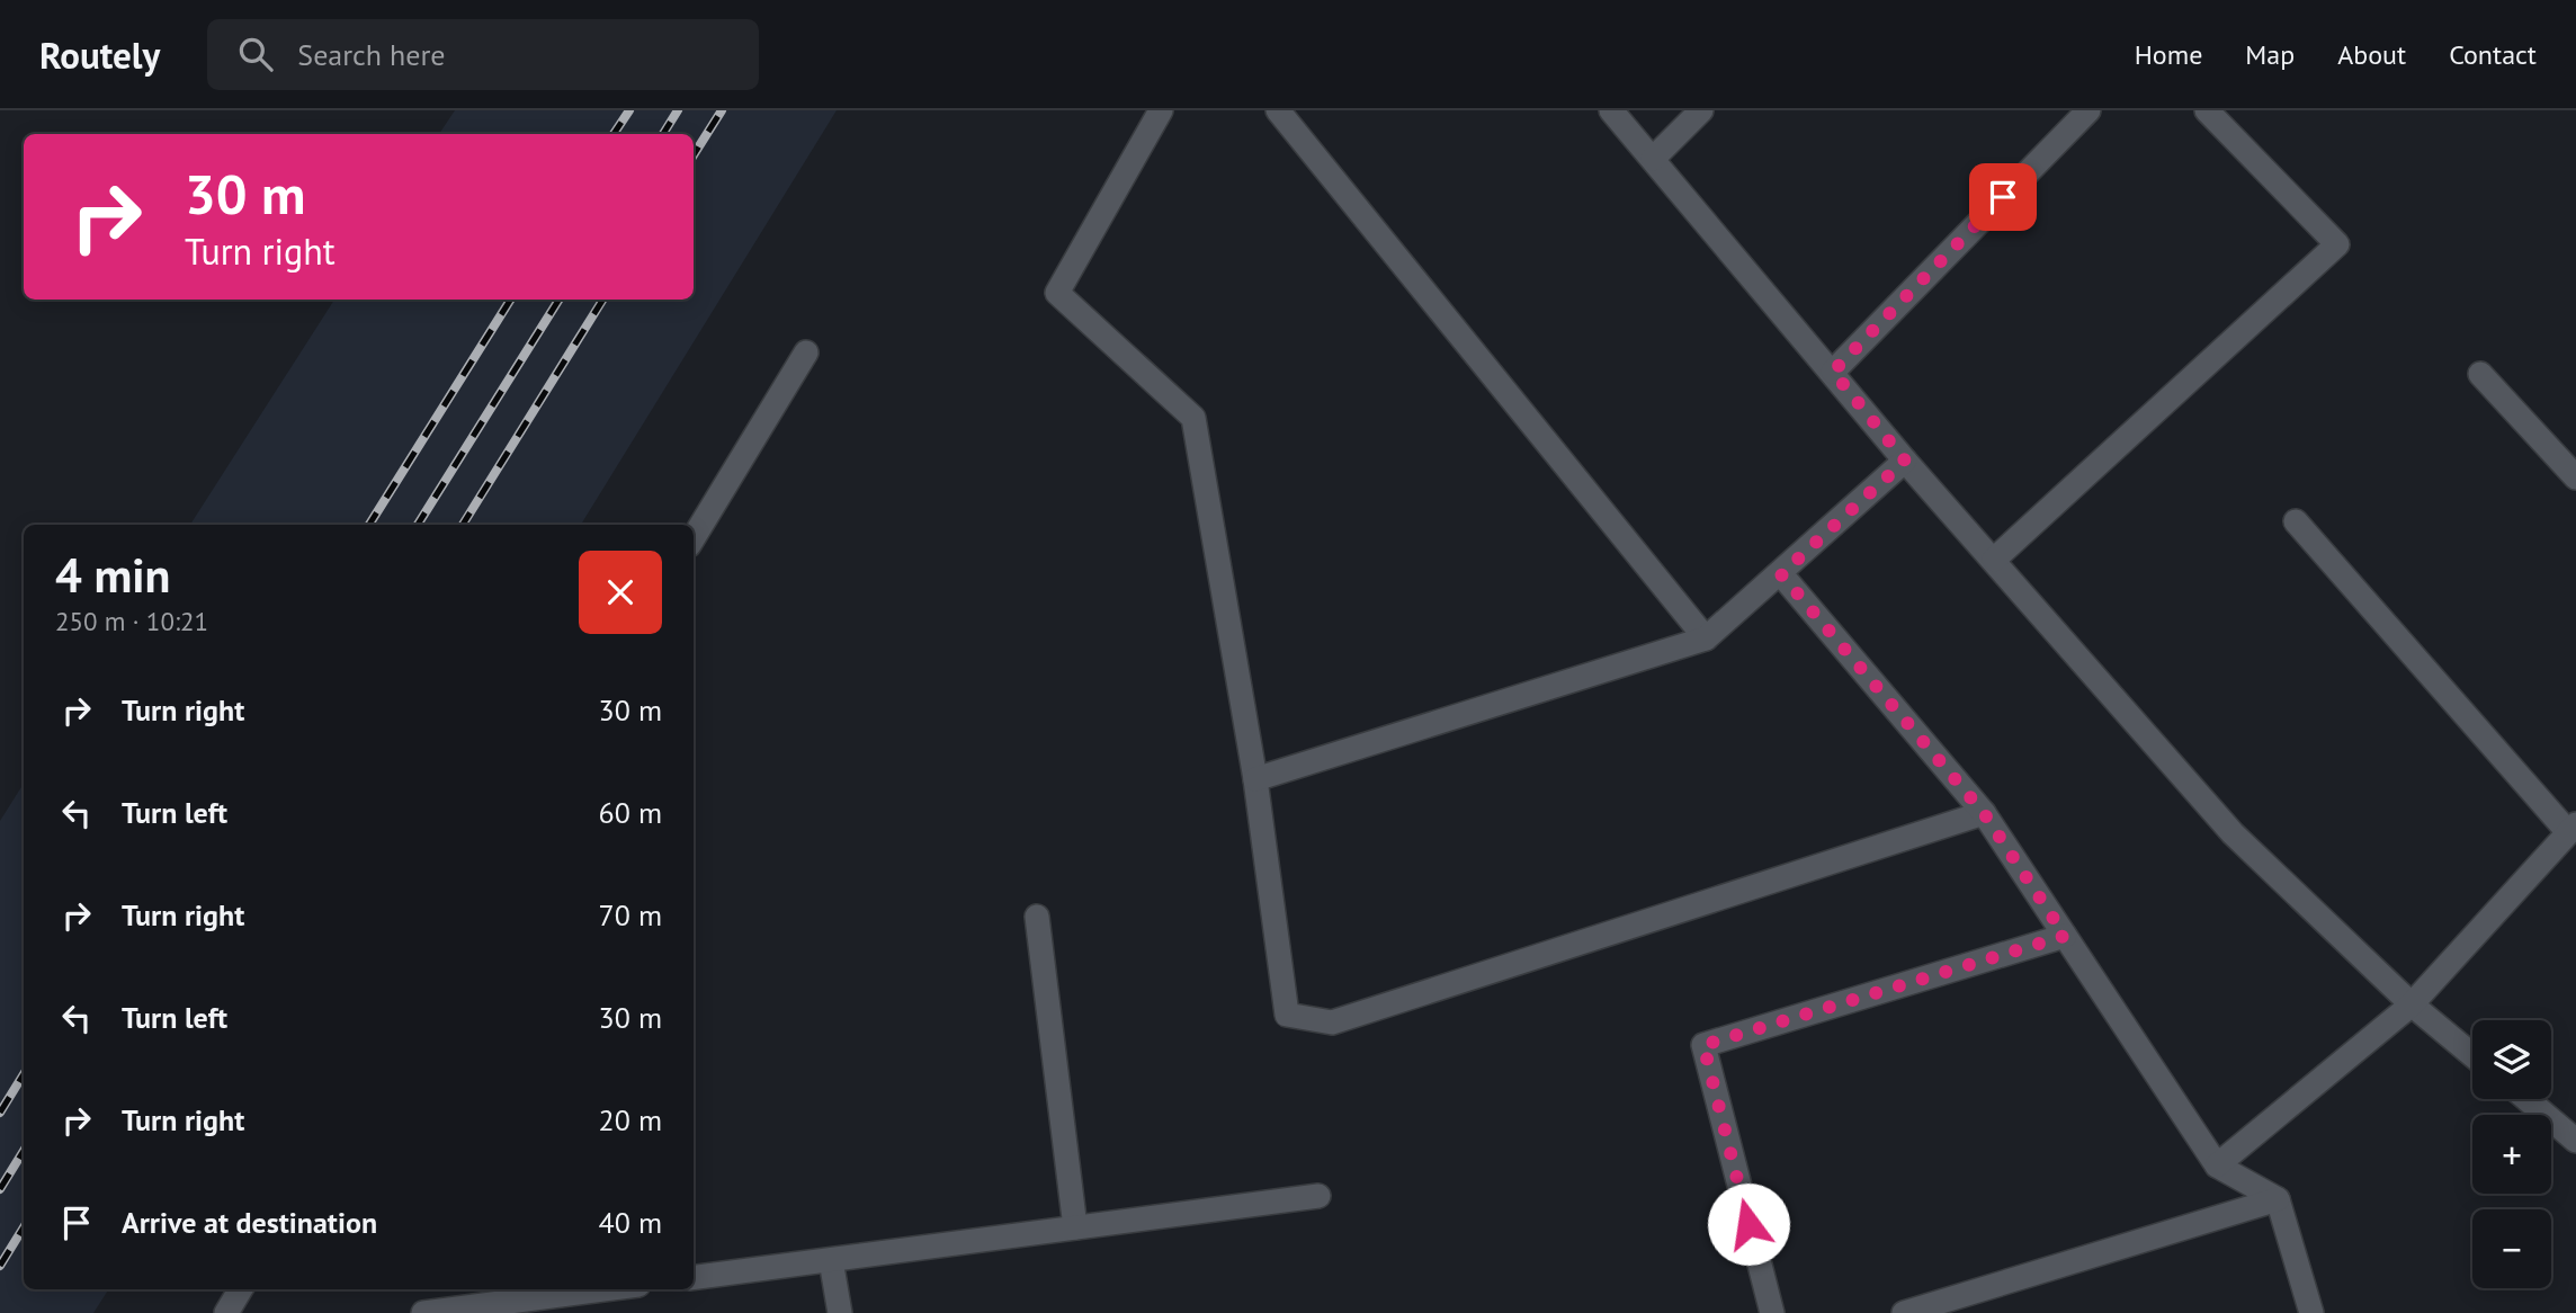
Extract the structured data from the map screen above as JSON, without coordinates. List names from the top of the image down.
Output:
{
  "page": {
    "header": "Routely",
    "search": "Search here",
    "nav": [
      "Home",
      "Map",
      "About",
      "Contact"
    ],
    "turn": ["30 m", "Turn right"],
    "heading": ["4 min", "250 m · 10:21"],
    "list": [
      {
        "name": "Turn right",
        "value": "30 m"
      },
      {
        "name": "Turn left",
        "value": "60 m"
      },
      {
        "name": "Turn right",
        "value": "70 m"
      },
      {
        "name": "Turn left",
        "value": "30 m"
      },
      {
        "name": "Turn right",
        "value": "20 m"
      },
      {
        "name": "Arrive at destination",
        "value": "40 m"
      }
    ],
    "map_buttons": ["+", "−"]
  }
}
